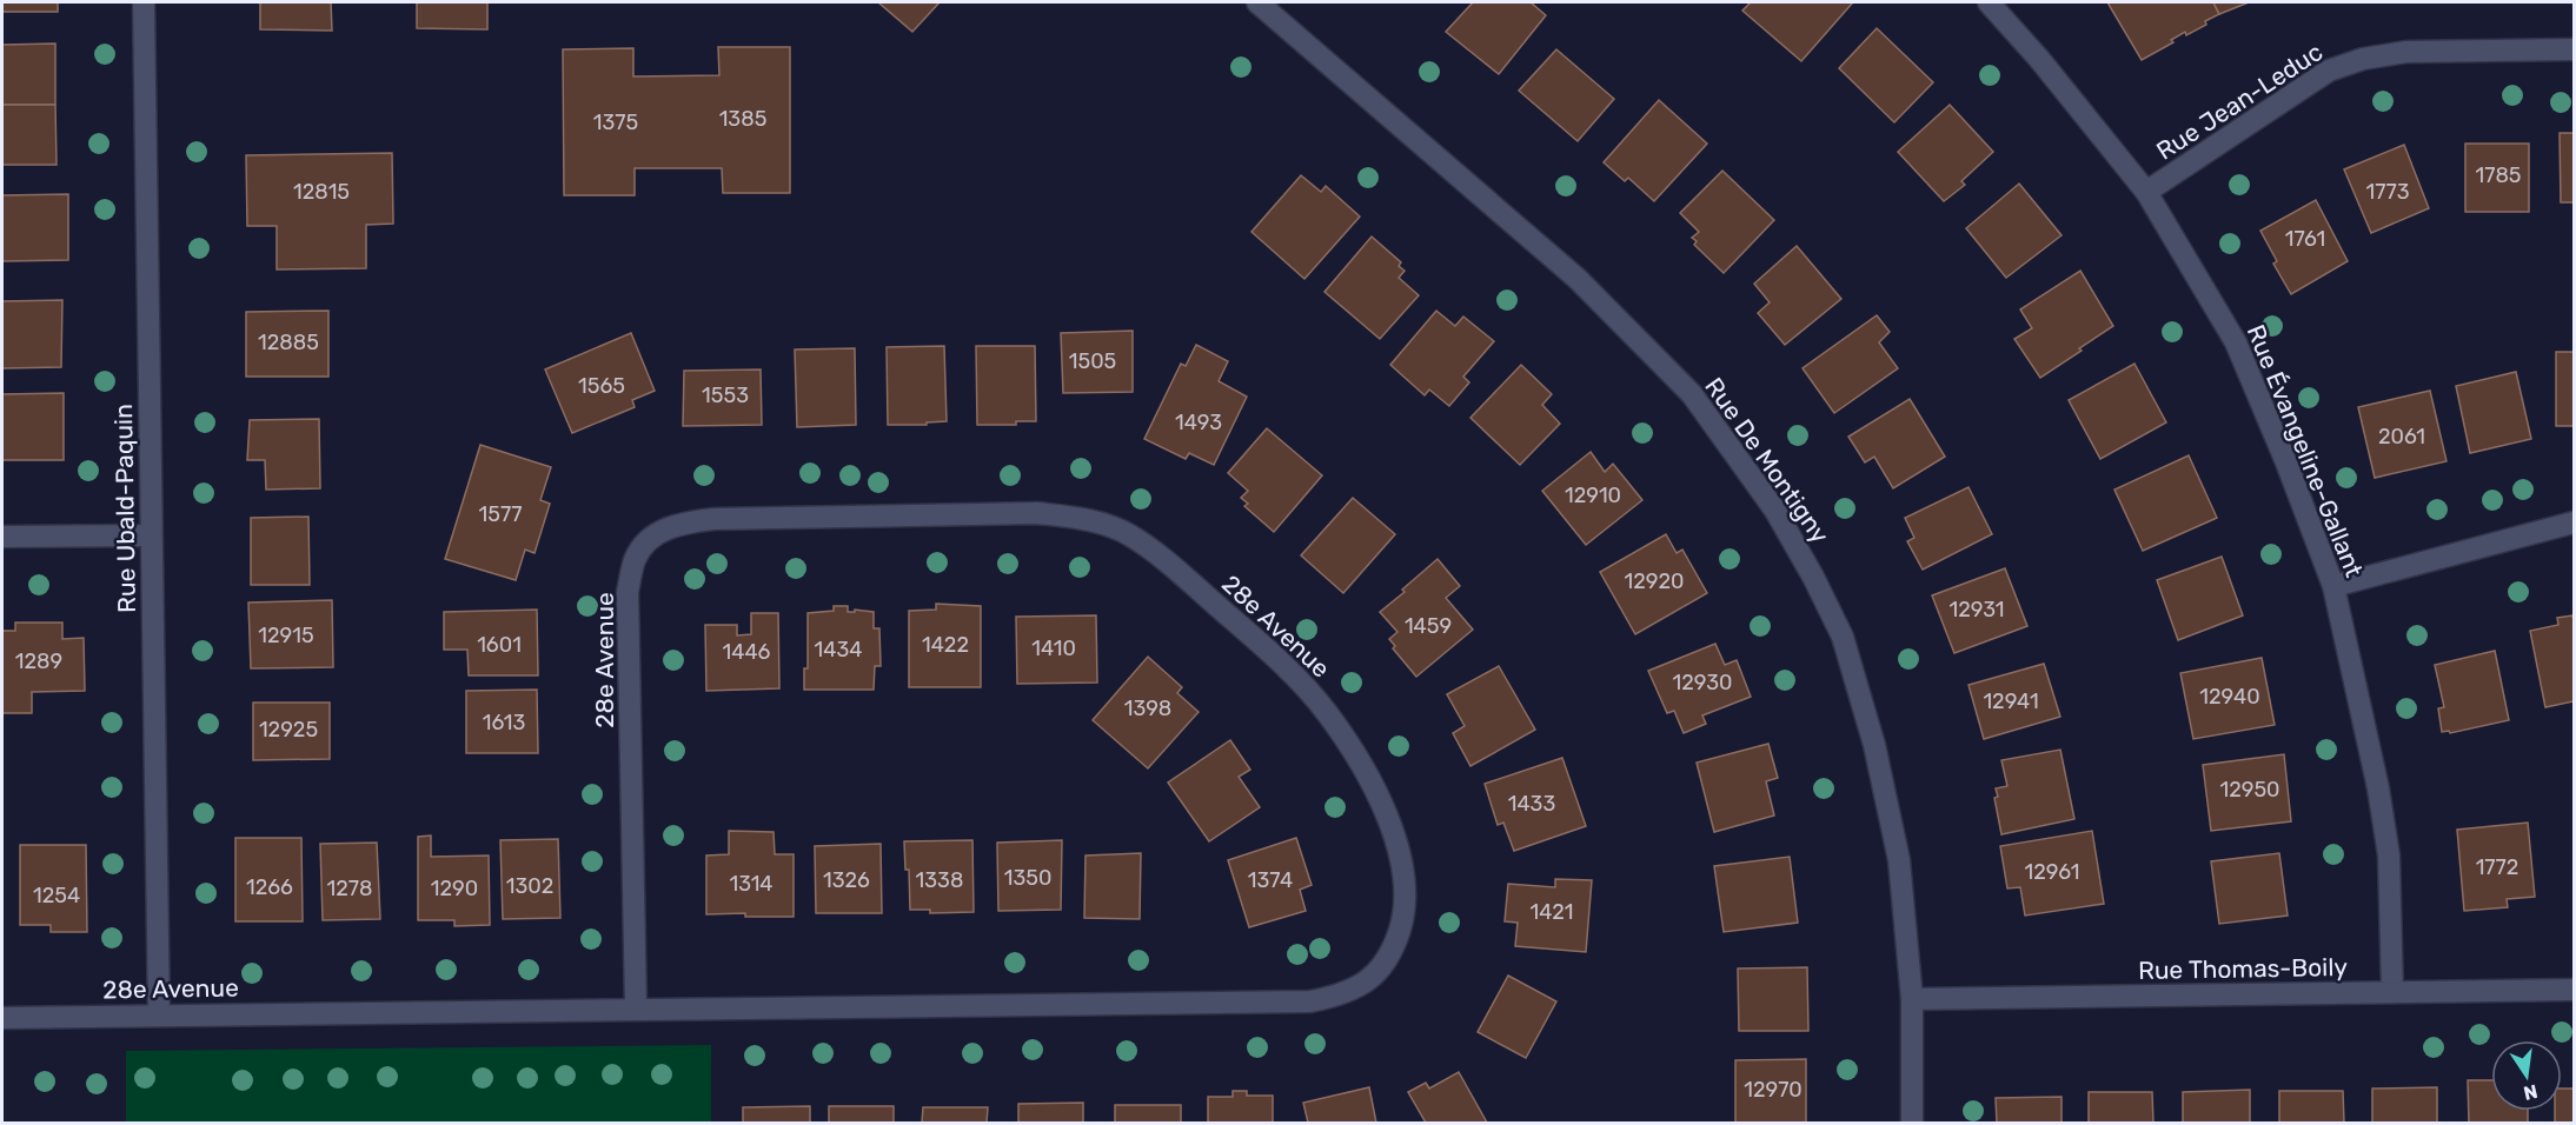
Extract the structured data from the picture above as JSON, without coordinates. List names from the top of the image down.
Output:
{
  "streets": {
    "street": [
      "Rue Jean-Leduc",
      "Rue Évangeline-Gallant",
      "Rue De Montigny",
      "Rue Ubald-Paquin",
      "28e Avenue",
      "Rue Thomas-Boily"
    ]
  },
  "crossings": [
    ["Rue Jean-Leduc", "Rue Évangeline-Gallant"],
    ["Rue Évangeline-Gallant", "Rue Thomas-Boily"],
    ["Rue De Montigny", "Rue Thomas-Boily"],
    ["Rue Ubald-Paquin", "28e Avenue"]
  ],
  "house_numbers": [
    "1385",
    "1375",
    "1785",
    "12815",
    "1773",
    "1761",
    "12885",
    "1505",
    "1565",
    "1553",
    "1493",
    "2061",
    "12910",
    "1577",
    "12920",
    "12931",
    "1459",
    "12915",
    "1601",
    "1422",
    "1410",
    "1434",
    "1446",
    "1289",
    "12930",
    "12940",
    "12941",
    "1398",
    "1613",
    "12925",
    "12950",
    "1433",
    "1772",
    "12961",
    "1350",
    "1326",
    "1338",
    "1374",
    "1314",
    "1302",
    "1266",
    "1278",
    "1290",
    "1254",
    "1421",
    "12970"
  ],
  "north": "bottom"
}
